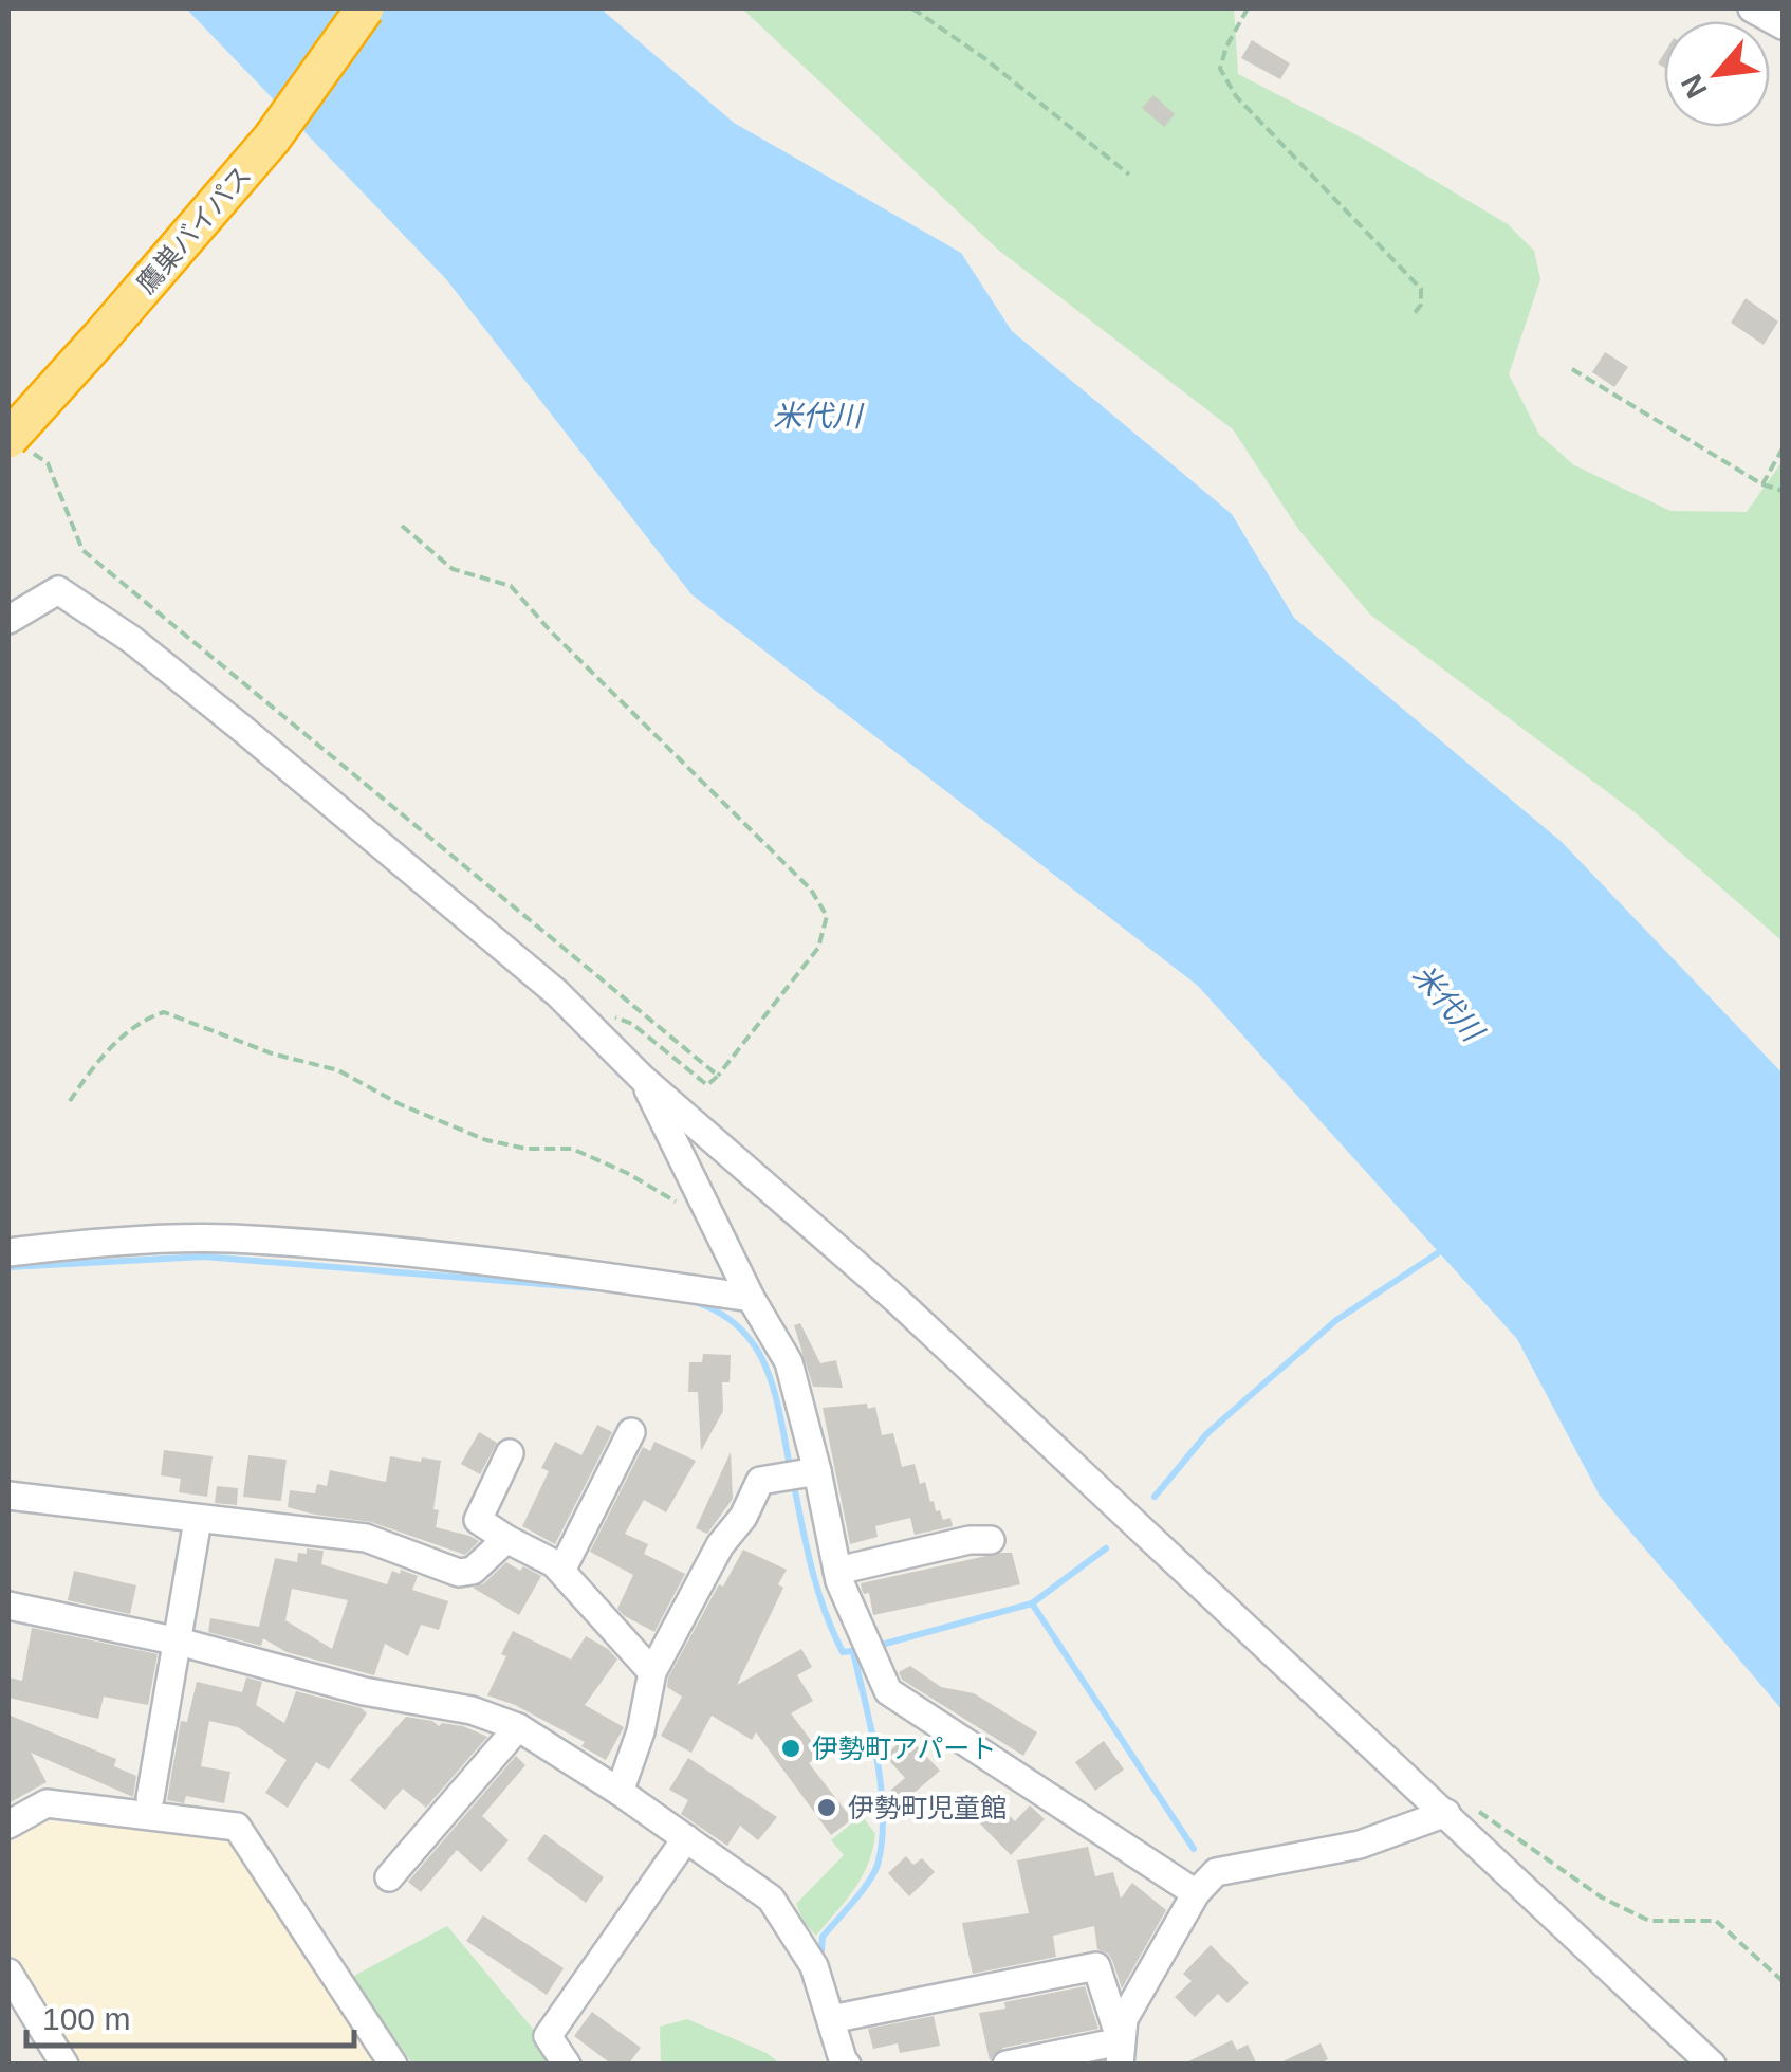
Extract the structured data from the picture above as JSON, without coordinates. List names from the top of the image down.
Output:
{
  "streets": {
    "highway": ["鷹巣バイパス"]
  },
  "water": ["米代川"],
  "places": ["伊勢町アパート", "伊勢町児童館"],
  "scale_bar": "100 m",
  "north": "bottom left"
}
